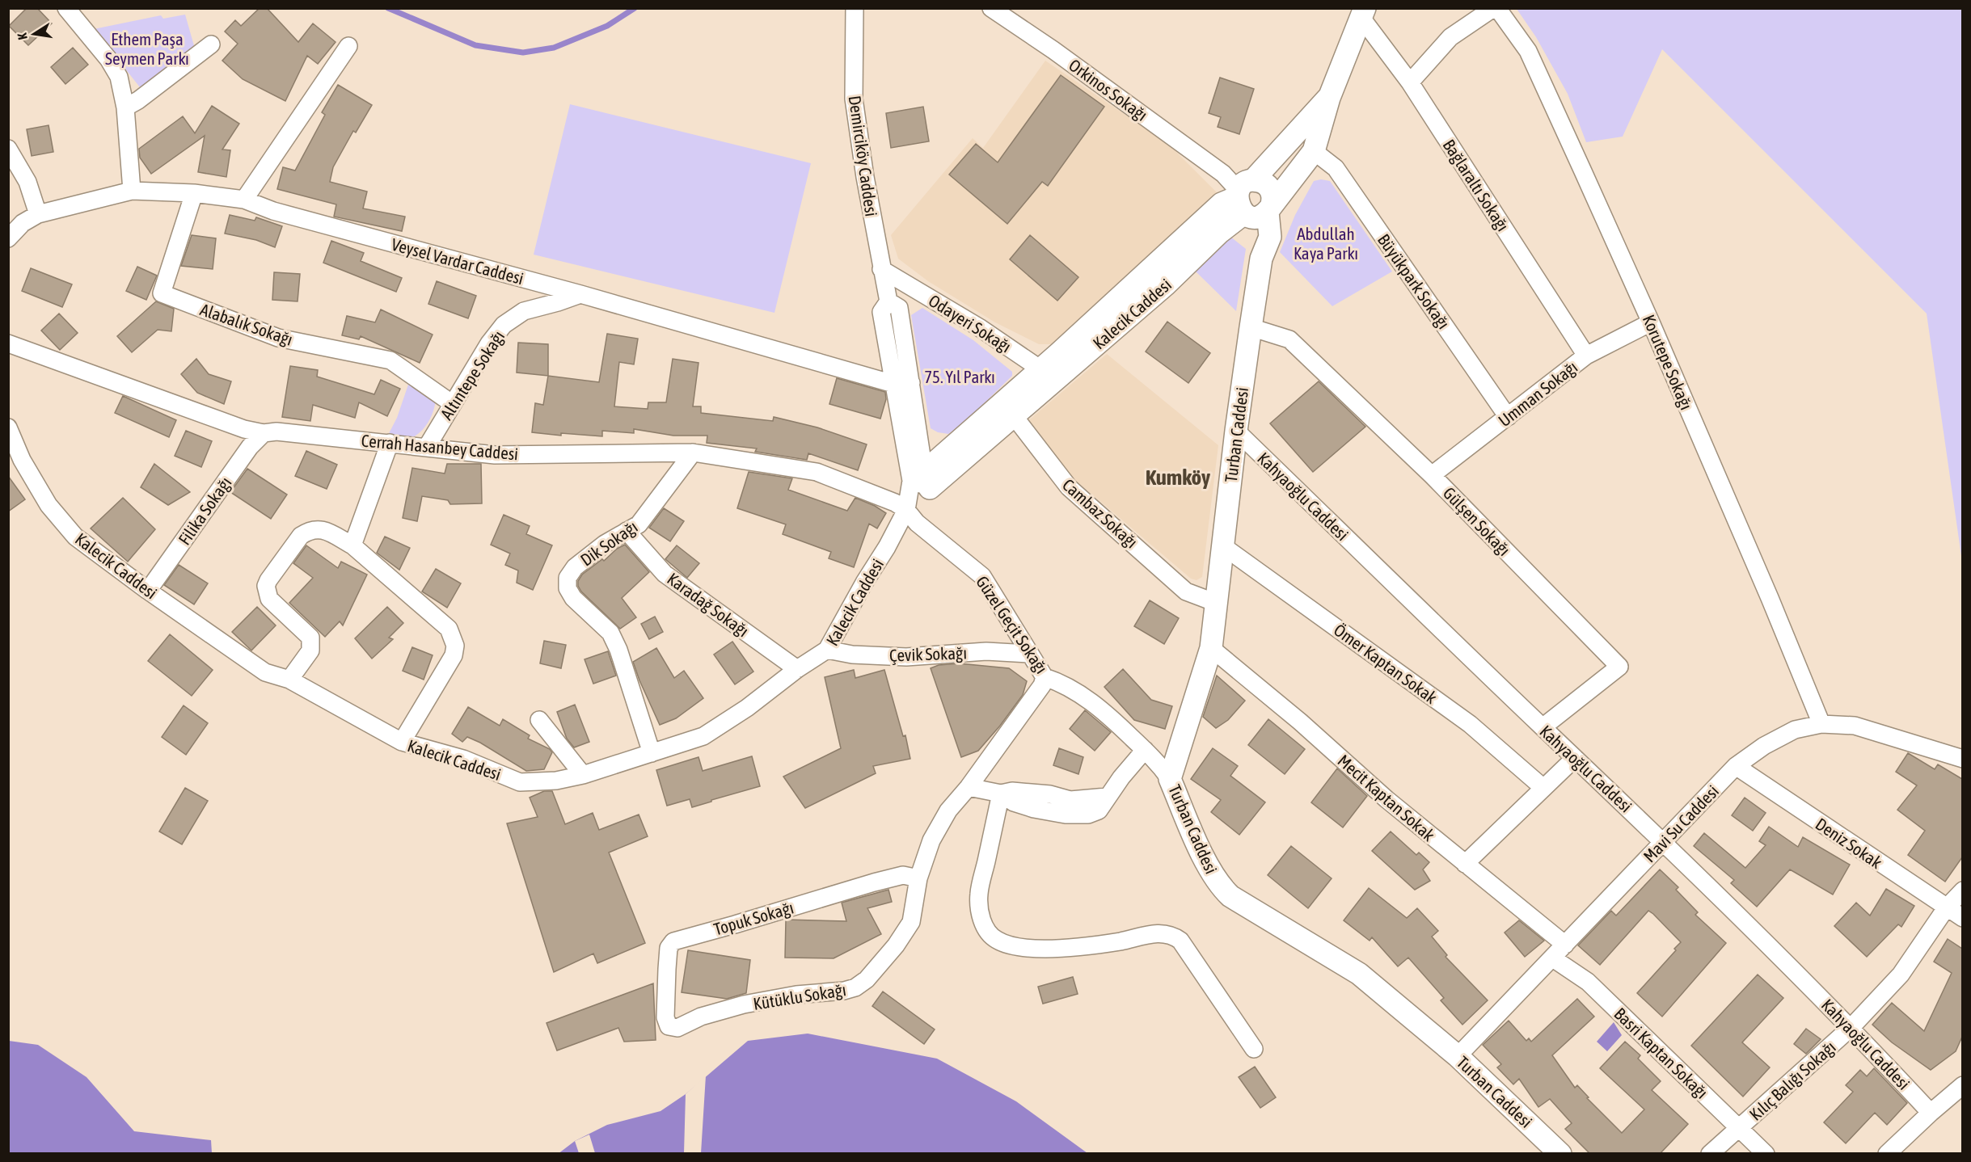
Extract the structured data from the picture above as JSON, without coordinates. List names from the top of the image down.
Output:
{
  "streets": {
    "main road": ["Kalecik Caddesi", "Turban Caddesi"],
    "street": [
      "Orkinos Sokağı",
      "Demirciköy Caddesi",
      "Bağlaraltı Sokağı",
      "Veysel Vardar Caddesi",
      "Büyükpark Sokağı",
      "Odayeri Sokağı",
      "Alabalık Sokağı",
      "Korutepe Sokağı",
      "Altıntepe Sokağı",
      "Umman Sokağı",
      "Cerrah Hasanbey Caddesi",
      "Kahyaoğlu Caddesi",
      "Filika Sokağı",
      "Cambaz Sokağı",
      "Gülşen Sokağı",
      "Dik Sokağı",
      "Karadağ Sokağı",
      "Güzel Geçit Sokağı",
      "Çevik Sokağı",
      "Ömer Kaptan Sokak",
      "Mecit Kaptan Sokak",
      "Mavi Su Caddesi",
      "Deniz Sokak",
      "Topuk Sokağı",
      "Kütüklu Sokağı",
      "Basri Kaptan Sokağı",
      "Kılıç Balığı Sokağı"
    ]
  },
  "crossings": [
    ["Orkinos Sokağı", "Kalecik Caddesi"],
    ["Orkinos Sokağı", "Turban Caddesi"],
    ["Demirciköy Caddesi", "Veysel Vardar Caddesi"],
    ["Demirciköy Caddesi", "Kalecik Caddesi"],
    ["Demirciköy Caddesi", "Odayeri Sokağı"],
    ["Bağlaraltı Sokağı", "Umman Sokağı"],
    ["Veysel Vardar Caddesi", "Alabalık Sokağı"],
    ["Veysel Vardar Caddesi", "Altıntepe Sokağı"],
    ["Büyükpark Sokağı", "Umman Sokağı"],
    ["Kalecik Caddesi", "Odayeri Sokağı"],
    ["Kalecik Caddesi", "Turban Caddesi"],
    ["Kalecik Caddesi", "Cerrah Hasanbey Caddesi"],
    ["Kalecik Caddesi", "Filika Sokağı"],
    ["Kalecik Caddesi", "Cambaz Sokağı"],
    ["Kalecik Caddesi", "Dik Sokağı"],
    ["Kalecik Caddesi", "Karadağ Sokağı"],
    ["Kalecik Caddesi", "Güzel Geçit Sokağı"],
    ["Kalecik Caddesi", "Çevik Sokağı"],
    ["Alabalık Sokağı", "Altıntepe Sokağı"],
    ["Korutepe Sokağı", "Umman Sokağı"],
    ["Korutepe Sokağı", "Mavi Su Caddesi"],
    ["Altıntepe Sokağı", "Cerrah Hasanbey Caddesi"],
    ["Umman Sokağı", "Gülşen Sokağı"],
    ["Turban Caddesi", "Kahyaoğlu Caddesi"],
    ["Turban Caddesi", "Cambaz Sokağı"],
    ["Turban Caddesi", "Gülşen Sokağı"],
    ["Turban Caddesi", "Güzel Geçit Sokağı"],
    ["Turban Caddesi", "Ömer Kaptan Sokak"],
    ["Turban Caddesi", "Mecit Kaptan Sokak"],
    ["Turban Caddesi", "Mavi Su Caddesi"],
    ["Cerrah Hasanbey Caddesi", "Filika Sokağı"],
    ["Cerrah Hasanbey Caddesi", "Dik Sokağı"],
    ["Cerrah Hasanbey Caddesi", "Güzel Geçit Sokağı"],
    ["Kahyaoğlu Caddesi", "Gülşen Sokağı"],
    ["Kahyaoğlu Caddesi", "Mavi Su Caddesi"],
    ["Kahyaoğlu Caddesi", "Kılıç Balığı Sokağı"],
    ["Dik Sokağı", "Karadağ Sokağı"],
    ["Güzel Geçit Sokağı", "Çevik Sokağı"],
    ["Güzel Geçit Sokağı", "Kütüklu Sokağı"],
    ["Mecit Kaptan Sokak", "Mavi Su Caddesi"],
    ["Mavi Su Caddesi", "Deniz Sokak"],
    ["Mavi Su Caddesi", "Basri Kaptan Sokağı"],
    ["Deniz Sokak", "Kılıç Balığı Sokağı"],
    ["Topuk Sokağı", "Kütüklu Sokağı"],
    ["Basri Kaptan Sokağı", "Kılıç Balığı Sokağı"]
  ],
  "districts": ["Kumköy"],
  "parks": ["Ethem Paşa Seymen Parkı", "Abdullah Kaya Parkı", "75. Yıl Parkı"],
  "north": "left"
}
